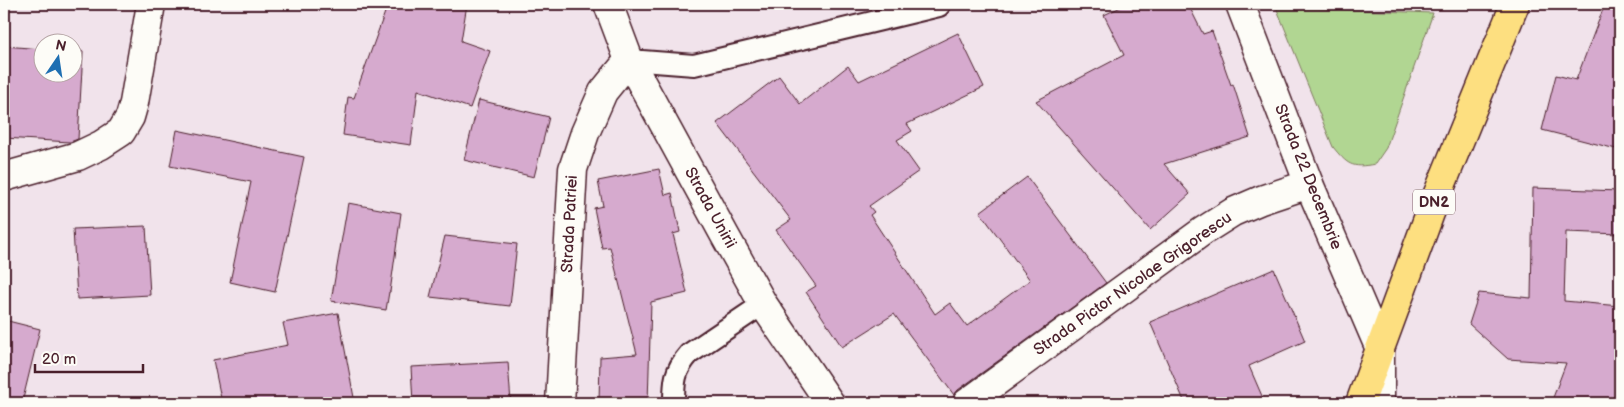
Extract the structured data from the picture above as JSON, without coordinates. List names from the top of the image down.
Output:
{
  "streets": {
    "main road": ["DN2"],
    "street": [
      "Strada 22 Decembrie",
      "Strada Unirii",
      "Strada Patriei",
      "Strada Pictor Nicolae Grigorescu"
    ]
  },
  "crossings": [
    ["Strada 22 Decembrie", "DN2"],
    ["Strada 22 Decembrie", "Strada Pictor Nicolae Grigorescu"],
    ["Strada Unirii", "Strada Patriei"]
  ],
  "scale_bar": "20 m",
  "north": "top"
}
